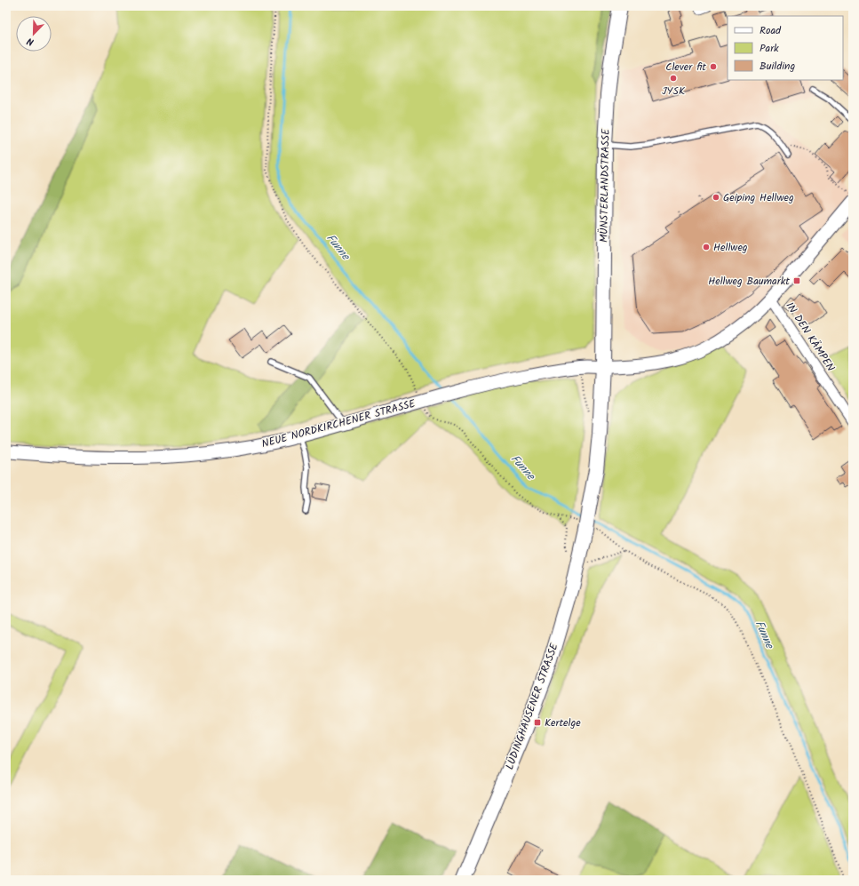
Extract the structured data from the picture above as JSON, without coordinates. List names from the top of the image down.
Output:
{
  "streets": {
    "main road": ["MÜNSTERLANDSTRASSE", "LÜDINGHAUSENER STRASSE"],
    "street": ["IN DEN KÄMPEN", "NEUE NORDKIRCHENER STRASSE"]
  },
  "crossings": [
    ["MÜNSTERLANDSTRASSE", "NEUE NORDKIRCHENER STRASSE"],
    ["MÜNSTERLANDSTRASSE", "LÜDINGHAUSENER STRASSE"],
    ["NEUE NORDKIRCHENER STRASSE", "LÜDINGHAUSENER STRASSE"]
  ],
  "water": ["Funne"],
  "places": {
    "other": [
      "Clever fit",
      "JYSK",
      "Geiping Hellweg",
      "Hellweg"
    ],
    "transit": ["Hellweg Baumarkt", "Kertelge"]
  },
  "legend": ["Road", "Park", "Building"],
  "north": "bottom left"
}
